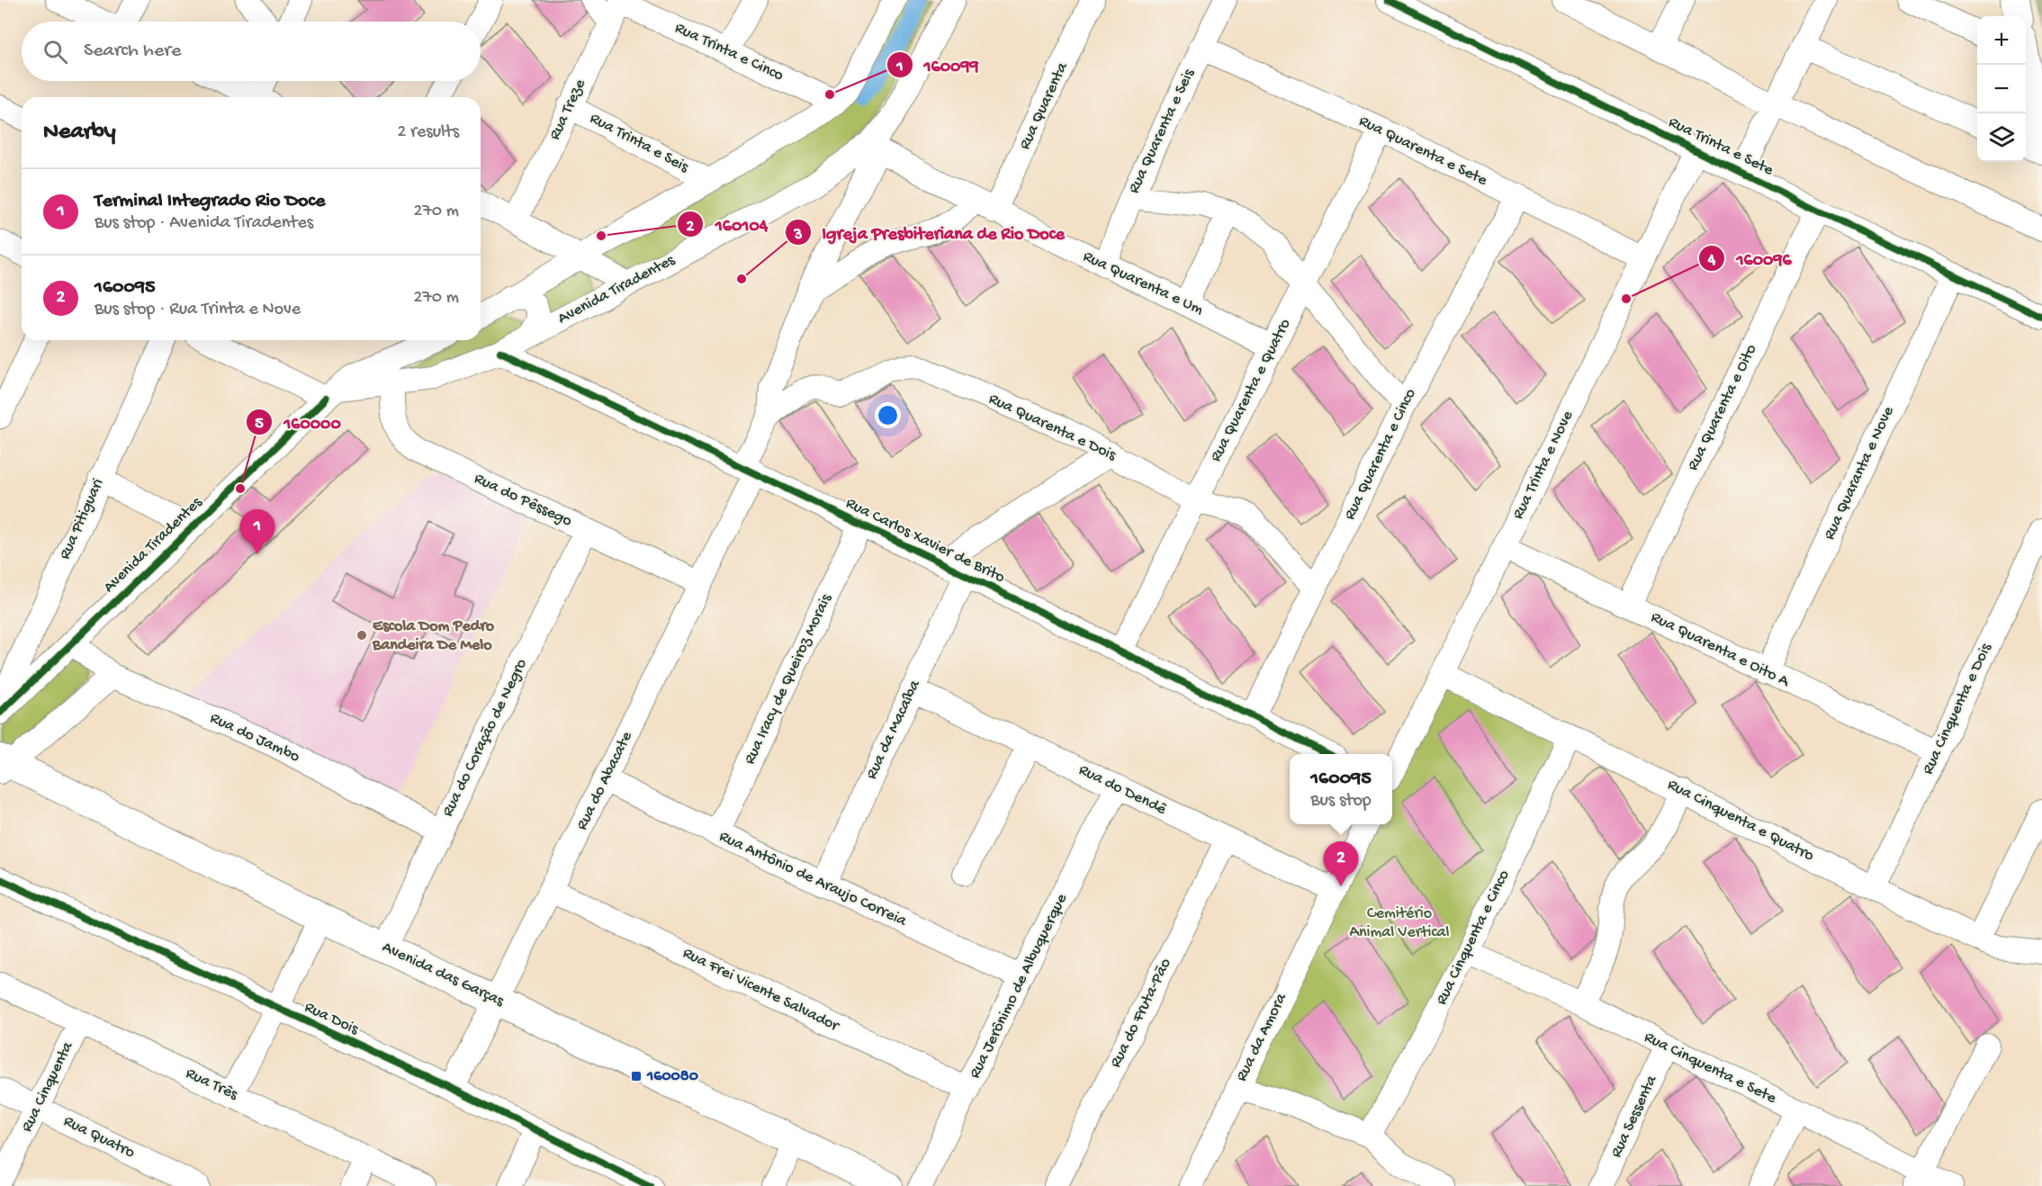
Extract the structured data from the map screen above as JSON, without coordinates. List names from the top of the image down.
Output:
{
  "streets": {
    "main road": ["Avenida das Garças"],
    "street": [
      "Rua Trinta e Cinco",
      "Rua Quarenta",
      "Rua Treze",
      "Rua Quarenta e Seis",
      "Rua Trinta e Seis",
      "Rua Trinta e Sete",
      "Rua Quarenta e Sete",
      "Rua Quarenta e Um",
      "Avenida Tiradentes",
      "Rua Quarenta e Quatro",
      "Rua Quarenta e Oito",
      "Rua Quarenta e Dois",
      "Rua Quarenta e Cinco",
      "Rua Trinta e Nove",
      "Rua Quaranta e Nove",
      "Rua do Pêssego",
      "Rua Pitiguari",
      "Rua Carlos Xavier de Brito",
      "Rua Quarenta e Oito A",
      "Rua Iracy de Queiroz Morais",
      "Rua Cinquenta e Dois",
      "Rua da Macaíba",
      "Rua do Jambo",
      "Rua do Coração de Negro",
      "Rua do Abacate",
      "Rua do Dendê",
      "Rua Cinquenta e Quatro",
      "Rua Antônio de Araujo Correia",
      "Rua Cinquenta e Cinco",
      "Rua Jerônimo de Albuquerque",
      "Rua Frei Vicente Salvador",
      "Rua do Fruta-Pão",
      "Rua Dois",
      "Rua da Amora",
      "Rua Cinquenta e Sete",
      "Rua Três",
      "Rua Cinquenta",
      "Rua Sessenta",
      "Rua Quatro"
    ]
  },
  "crossings": [
    ["Rua Trinta e Cinco", "Rua Treze"],
    ["Rua Quarenta", "Rua Quarenta e Um"],
    ["Rua Treze", "Rua Trinta e Seis"],
    ["Rua Quarenta e Seis", "Rua Quarenta e Sete"],
    ["Rua Quarenta e Seis", "Rua Quarenta e Um"],
    ["Rua Trinta e Sete", "Rua Quarenta e Oito"],
    ["Rua Trinta e Sete", "Rua Trinta e Nove"],
    ["Rua Trinta e Sete", "Rua Quaranta e Nove"],
    ["Rua Quarenta e Sete", "Rua Quarenta e Quatro"],
    ["Rua Quarenta e Sete", "Rua Quarenta e Cinco"],
    ["Rua Quarenta e Sete", "Rua Trinta e Nove"],
    ["Rua Quarenta e Um", "Avenida Tiradentes"],
    ["Rua Quarenta e Um", "Rua Quarenta e Quatro"],
    ["Avenida Tiradentes", "Rua do Pêssego"],
    ["Avenida Tiradentes", "Rua Carlos Xavier de Brito"],
    ["Avenida Tiradentes", "Rua do Jambo"],
    ["Rua Quarenta e Quatro", "Rua Quarenta e Dois"],
    ["Rua Quarenta e Quatro", "Rua Carlos Xavier de Brito"],
    ["Rua Quarenta e Oito", "Rua Quarenta e Oito A"],
    ["Rua Quarenta e Dois", "Rua Quarenta e Cinco"],
    ["Rua Quarenta e Dois", "Rua do Abacate"],
    ["Rua Quarenta e Cinco", "Rua Carlos Xavier de Brito"],
    ["Rua Trinta e Nove", "Rua Quarenta e Oito A"],
    ["Rua Trinta e Nove", "Rua Cinquenta e Quatro"],
    ["Rua Quaranta e Nove", "Rua Quarenta e Oito A"],
    ["Rua do Pêssego", "Rua do Coração de Negro"],
    ["Rua do Pêssego", "Rua do Abacate"],
    ["Rua Carlos Xavier de Brito", "Rua Iracy de Queiroz Morais"],
    ["Rua Carlos Xavier de Brito", "Rua da Macaíba"],
    ["Rua Carlos Xavier de Brito", "Rua do Abacate"],
    ["Rua Quarenta e Oito A", "Rua Cinquenta e Dois"],
    ["Rua Iracy de Queiroz Morais", "Rua Antônio de Araujo Correia"],
    ["Rua Cinquenta e Dois", "Rua Cinquenta e Quatro"],
    ["Rua da Macaíba", "Rua do Dendê"],
    ["Rua da Macaíba", "Rua Antônio de Araujo Correia"],
    ["Rua do Jambo", "Rua do Coração de Negro"],
    ["Rua do Coração de Negro", "Avenida das Garças"],
    ["Rua do Abacate", "Rua Antônio de Araujo Correia"],
    ["Rua do Abacate", "Avenida das Garças"],
    ["Rua do Abacate", "Rua Frei Vicente Salvador"],
    ["Rua do Abacate", "Rua Dois"],
    ["Rua do Dendê", "Rua Jerônimo de Albuquerque"],
    ["Rua do Dendê", "Rua do Fruta-Pão"],
    ["Rua do Dendê", "Rua da Amora"],
    ["Rua Cinquenta e Quatro", "Rua Cinquenta e Cinco"],
    ["Rua Antônio de Araujo Correia", "Rua Jerônimo de Albuquerque"],
    ["Rua Cinquenta e Cinco", "Rua Cinquenta e Sete"],
    ["Rua Jerônimo de Albuquerque", "Rua Frei Vicente Salvador"],
    ["Rua Cinquenta e Sete", "Rua Sessenta"],
    ["Rua Três", "Rua Cinquenta"],
    ["Rua Cinquenta", "Rua Quatro"]
  ],
  "parks": ["Cemitério Animal Vertical"],
  "places": {
    "other": [
      "160099",
      "160104",
      "Igreja Presbiteriana de Rio Doce",
      "160096",
      "160000",
      "Escola Dom Pedro Bandeira De Melo"
    ],
    "transit": ["160080"]
  },
  "page": {
    "map_buttons": ["+", "−"],
    "search": "Search here",
    "heading": ["Nearby", "2 results"],
    "list": [
      {
        "mark": "1",
        "name": "Terminal Integrado Rio Doce",
        "note": "Bus stop · Avenida Tiradentes",
        "value": "270 m"
      },
      {
        "mark": "2",
        "name": "160095",
        "note": "Bus stop · Rua Trinta e Nove",
        "value": "270 m"
      }
    ],
    "pins": ["1", "2"],
    "popup": ["160095", "Bus stop"]
  }
}
